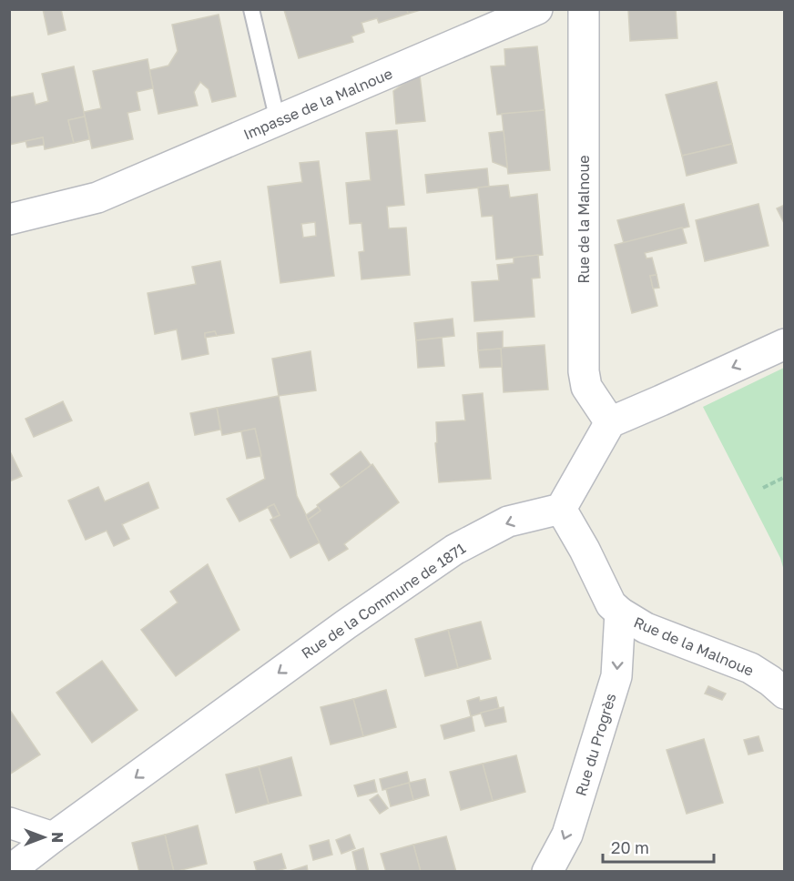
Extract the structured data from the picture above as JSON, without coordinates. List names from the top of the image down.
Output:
{
  "streets": {
    "street": [
      "Impasse de la Malnoue",
      "Rue de la Malnoue",
      "Rue de la Commune de 1871",
      "Rue du Progrès"
    ]
  },
  "crossings": [
    ["Rue de la Malnoue", "Rue de la Commune de 1871"],
    ["Rue de la Malnoue", "Rue du Progrès"]
  ],
  "one_way": ["Rue de la Commune de 1871", "Rue du Progrès"],
  "scale_bar": "20 m",
  "north": "right"
}
